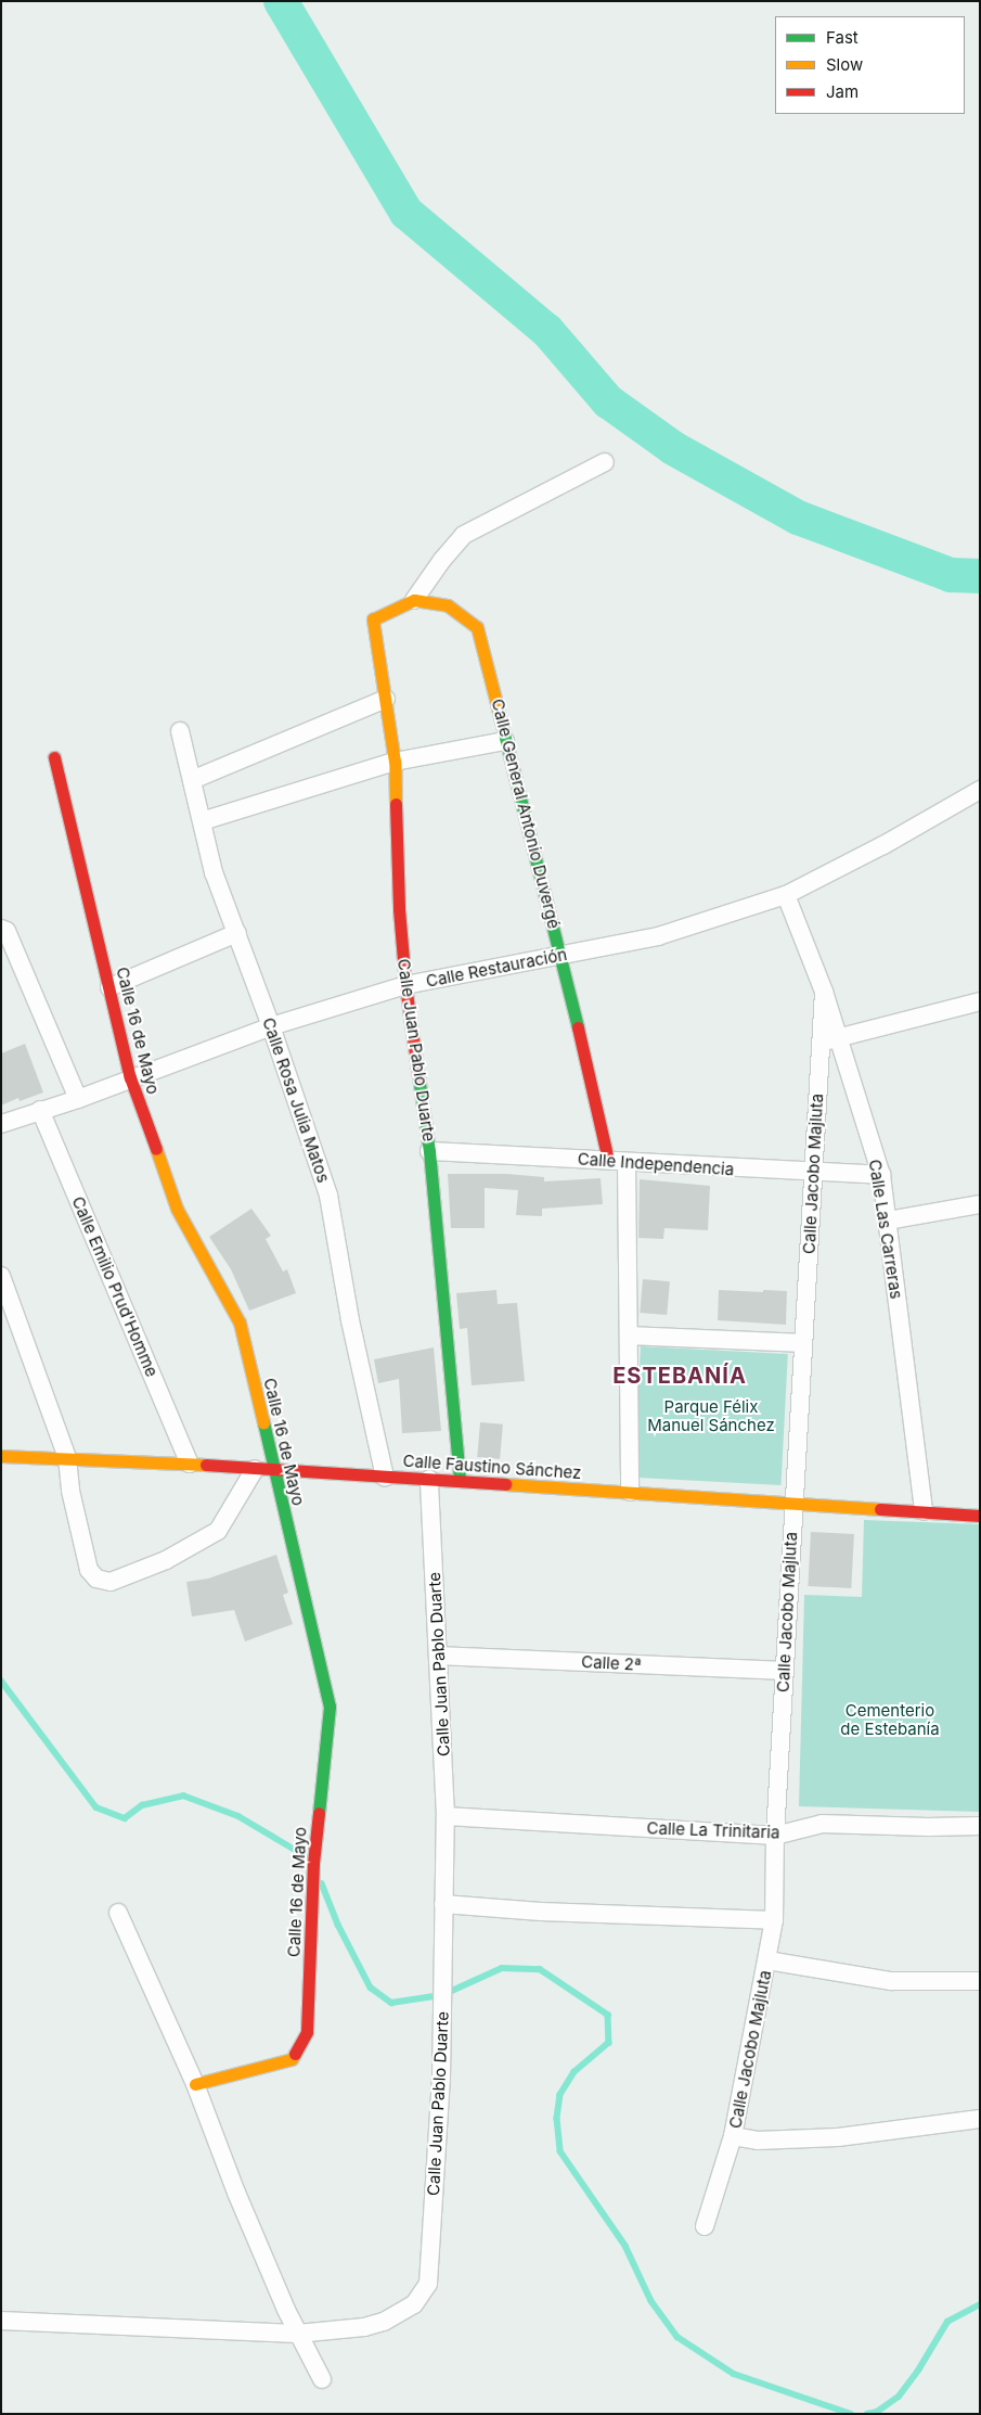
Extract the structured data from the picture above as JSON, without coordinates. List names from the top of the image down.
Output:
{
  "streets": {
    "street": [
      "Calle General Antonio Duvergé",
      "Calle Restauración",
      "Calle 16 de Mayo",
      "Calle Juan Pablo Duarte",
      "Calle Rosa Julia Matos",
      "Calle Independencia",
      "Calle Jacobo Majluta",
      "Calle Las Carreras",
      "Calle Emilio Prud'Homme",
      "Calle Faustino Sánchez",
      "Calle 2ª",
      "Calle La Trinitaria"
    ]
  },
  "crossings": [
    ["Calle General Antonio Duvergé", "Calle Restauración"],
    ["Calle General Antonio Duvergé", "Calle Juan Pablo Duarte"],
    ["Calle General Antonio Duvergé", "Calle Independencia"],
    ["Calle Restauración", "Calle 16 de Mayo"],
    ["Calle Restauración", "Calle Juan Pablo Duarte"],
    ["Calle Restauración", "Calle Rosa Julia Matos"],
    ["Calle Restauración", "Calle Las Carreras"],
    ["Calle Restauración", "Calle Emilio Prud'Homme"],
    ["Calle 16 de Mayo", "Calle Faustino Sánchez"],
    ["Calle Juan Pablo Duarte", "Calle Independencia"],
    ["Calle Juan Pablo Duarte", "Calle Faustino Sánchez"],
    ["Calle Juan Pablo Duarte", "Calle 2ª"],
    ["Calle Juan Pablo Duarte", "Calle La Trinitaria"],
    ["Calle Rosa Julia Matos", "Calle Faustino Sánchez"],
    ["Calle Independencia", "Calle Jacobo Majluta"],
    ["Calle Independencia", "Calle Las Carreras"],
    ["Calle Jacobo Majluta", "Calle Las Carreras"],
    ["Calle Jacobo Majluta", "Calle Faustino Sánchez"],
    ["Calle Jacobo Majluta", "Calle 2ª"],
    ["Calle Jacobo Majluta", "Calle La Trinitaria"],
    ["Calle Las Carreras", "Calle Faustino Sánchez"],
    ["Calle Emilio Prud'Homme", "Calle Faustino Sánchez"]
  ],
  "districts": ["ESTEBANÍA"],
  "parks": ["Parque Félix Manuel Sánchez", "Cementerio de Estebanía"],
  "legend": ["Fast", "Slow", "Jam"]
}
